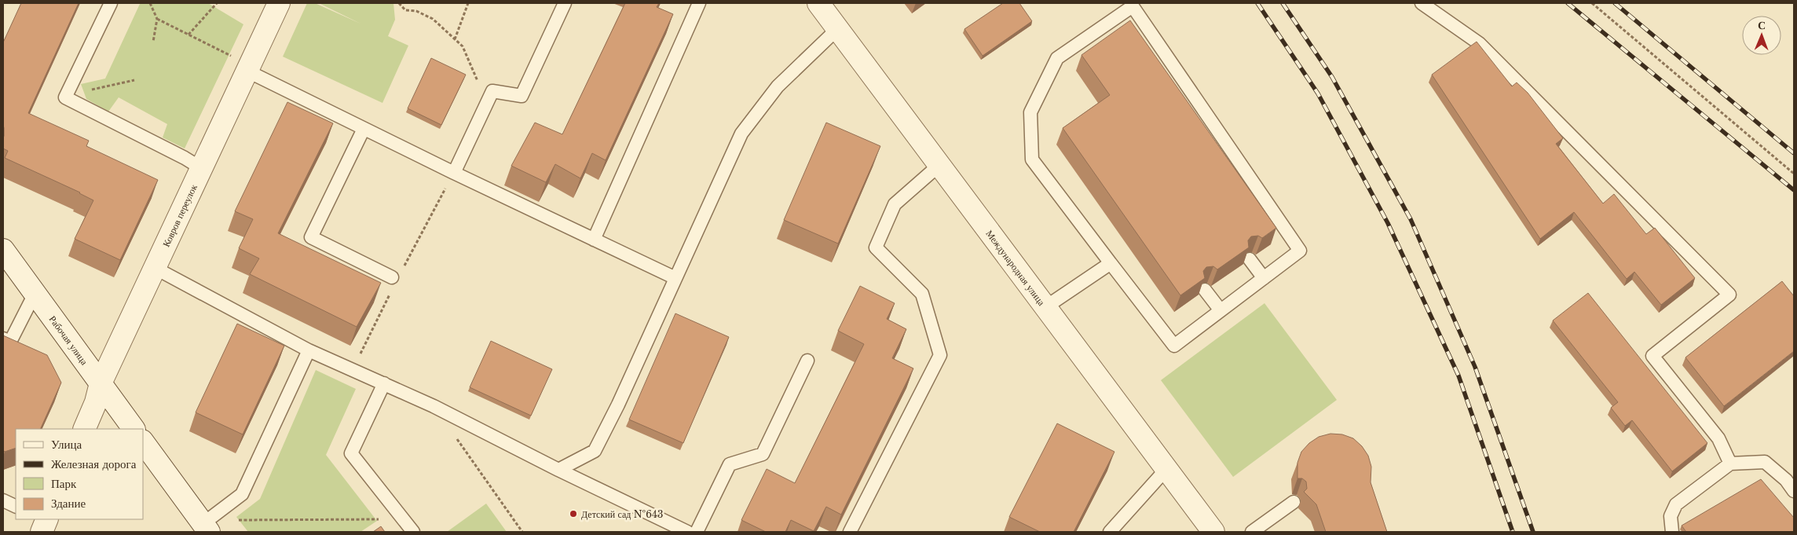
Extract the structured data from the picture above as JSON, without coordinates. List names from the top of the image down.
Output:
{
  "streets": {
    "street": ["Ковров переулок", "Международная улица", "Рабочая улица"]
  },
  "crossings": [
    ["Ковров переулок", "Рабочая улица"]
  ],
  "places": ["Детский сад №643"],
  "legend": [
    "Улица",
    "Железная дорога",
    "Парк",
    "Здание"
  ],
  "north": "top"
}
